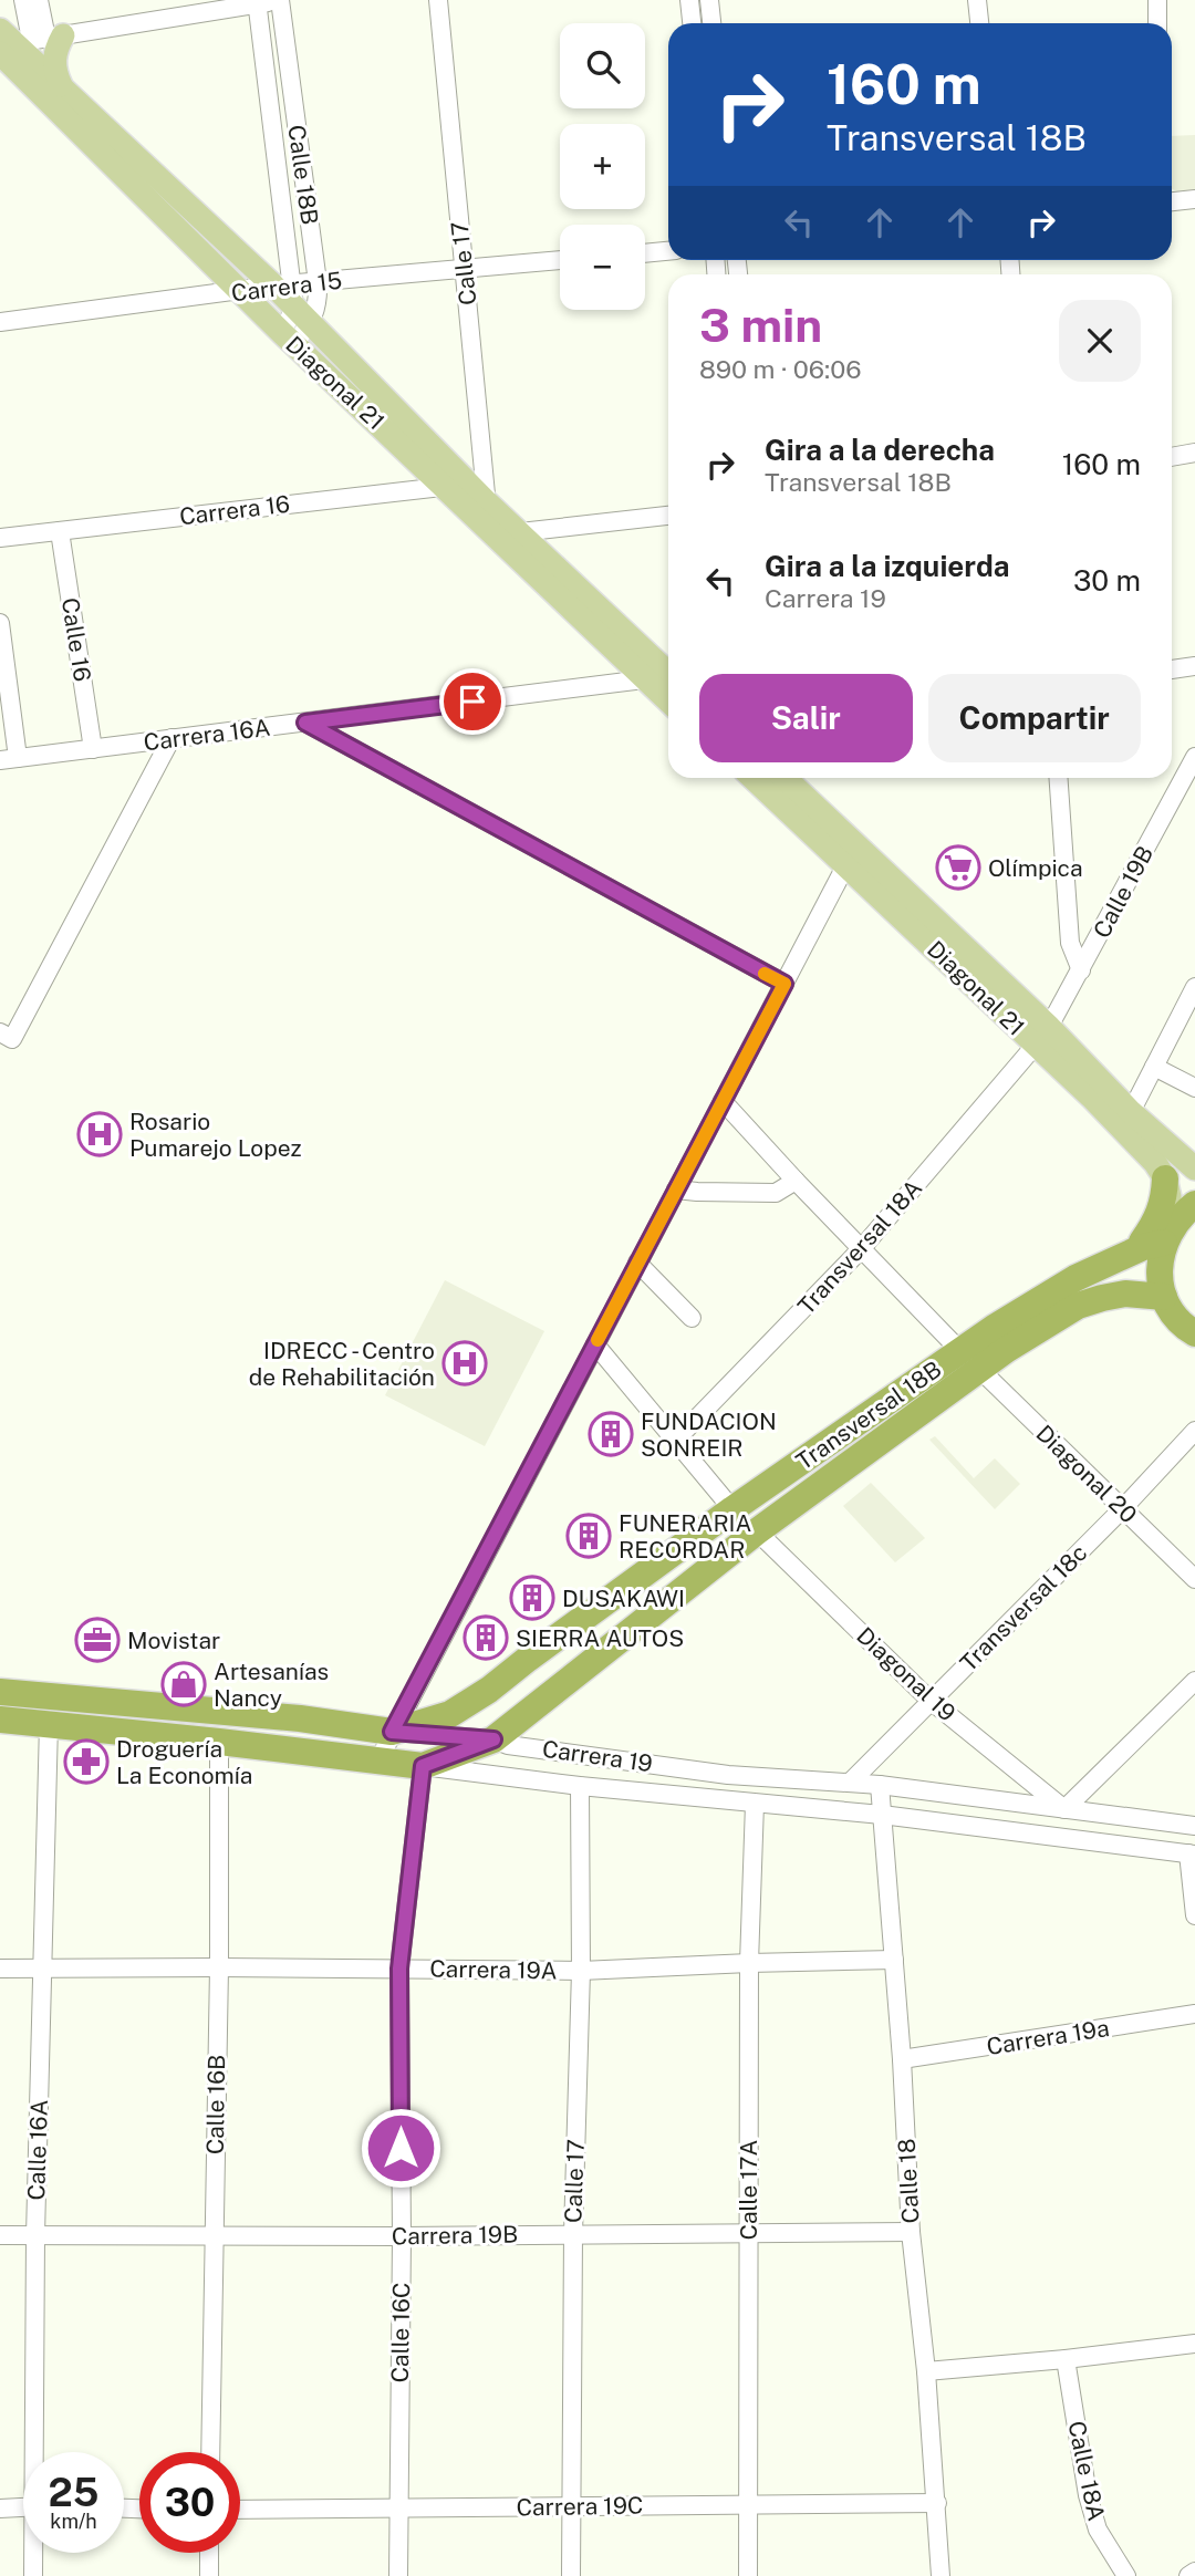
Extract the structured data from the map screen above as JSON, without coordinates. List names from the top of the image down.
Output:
{
  "streets": {
    "highway": ["Transversal 18B", "Carrera 19"],
    "main road": ["Diagonal 21"],
    "street": [
      "Calle 18B",
      "Calle 17",
      "Carrera 15",
      "Carrera 16",
      "Calle 16",
      "Carrera 16A",
      "Calle 19B",
      "Transversal 18A",
      "Diagonal 20",
      "Transversal 18c",
      "Diagonal 19",
      "Carrera 19A",
      "Carrera 19a",
      "Calle 16B",
      "Calle 16A",
      "Calle 18",
      "Calle 17A",
      "Carrera 19B",
      "Calle 16C",
      "Calle 18A",
      "Carrera 19C"
    ]
  },
  "crossings": [
    ["Calle 18B", "Carrera 15"],
    ["Calle 18B", "Diagonal 21"],
    ["Calle 17", "Carrera 15"],
    ["Calle 17", "Diagonal 21"],
    ["Calle 17", "Carrera 19"],
    ["Calle 17", "Carrera 19A"],
    ["Calle 17", "Carrera 19B"],
    ["Calle 17", "Carrera 19C"],
    ["Carrera 15", "Diagonal 21"],
    ["Diagonal 21", "Carrera 16"],
    ["Diagonal 21", "Carrera 16A"],
    ["Diagonal 21", "Calle 19B"],
    ["Diagonal 21", "Transversal 18A"],
    ["Diagonal 21", "Transversal 18B"],
    ["Carrera 16", "Calle 16"],
    ["Calle 16", "Carrera 16A"],
    ["Calle 19B", "Transversal 18A"],
    ["Transversal 18A", "Diagonal 20"],
    ["Transversal 18B", "Diagonal 20"],
    ["Transversal 18B", "Diagonal 19"],
    ["Transversal 18B", "Carrera 19"],
    ["Transversal 18B", "Calle 16C"],
    ["Diagonal 20", "Transversal 18c"],
    ["Transversal 18c", "Diagonal 19"],
    ["Transversal 18c", "Carrera 19"],
    ["Diagonal 19", "Carrera 19"],
    ["Carrera 19", "Calle 16B"],
    ["Carrera 19", "Calle 16A"],
    ["Carrera 19", "Calle 18"],
    ["Carrera 19", "Calle 17A"],
    ["Carrera 19", "Calle 16C"],
    ["Carrera 19A", "Calle 16B"],
    ["Carrera 19A", "Calle 16A"],
    ["Carrera 19A", "Calle 18"],
    ["Carrera 19A", "Calle 17A"],
    ["Carrera 19A", "Calle 16C"],
    ["Carrera 19a", "Calle 18"],
    ["Calle 16B", "Carrera 19B"],
    ["Calle 16A", "Carrera 19B"],
    ["Calle 18", "Carrera 19B"],
    ["Calle 18", "Carrera 19C"],
    ["Calle 17A", "Carrera 19B"],
    ["Calle 17A", "Carrera 19C"],
    ["Carrera 19B", "Calle 16C"],
    ["Calle 16C", "Carrera 19C"]
  ],
  "places": {
    "supermarket": ["Olímpica"],
    "hospital": ["Rosario Pumarejo Lopez", "IDRECC - Centro de Rehabilitación"],
    "building": [
      "FUNDACION SONREIR",
      "FUNERARIA RECORDAR",
      "DUSAKAWI",
      "SIERRA AUTOS"
    ],
    "office": ["Movistar"],
    "shop": ["Artesanías Nancy"],
    "pharmacy": ["Droguería La Economía"]
  },
  "page": {
    "map_buttons": ["+", "−"],
    "turn": ["160 m", "Transversal 18B"],
    "heading": ["3 min", "890 m · 06:06"],
    "list": [
      {
        "name": "Gira a la derecha",
        "note": "Transversal 18B",
        "value": "160 m"
      },
      {
        "name": "Gira a la izquierda",
        "note": "Carrera 19",
        "value": "30 m"
      }
    ],
    "buttons": ["Salir", "Compartir"],
    "speed": "25 km/h",
    "limit": "30"
  }
}
